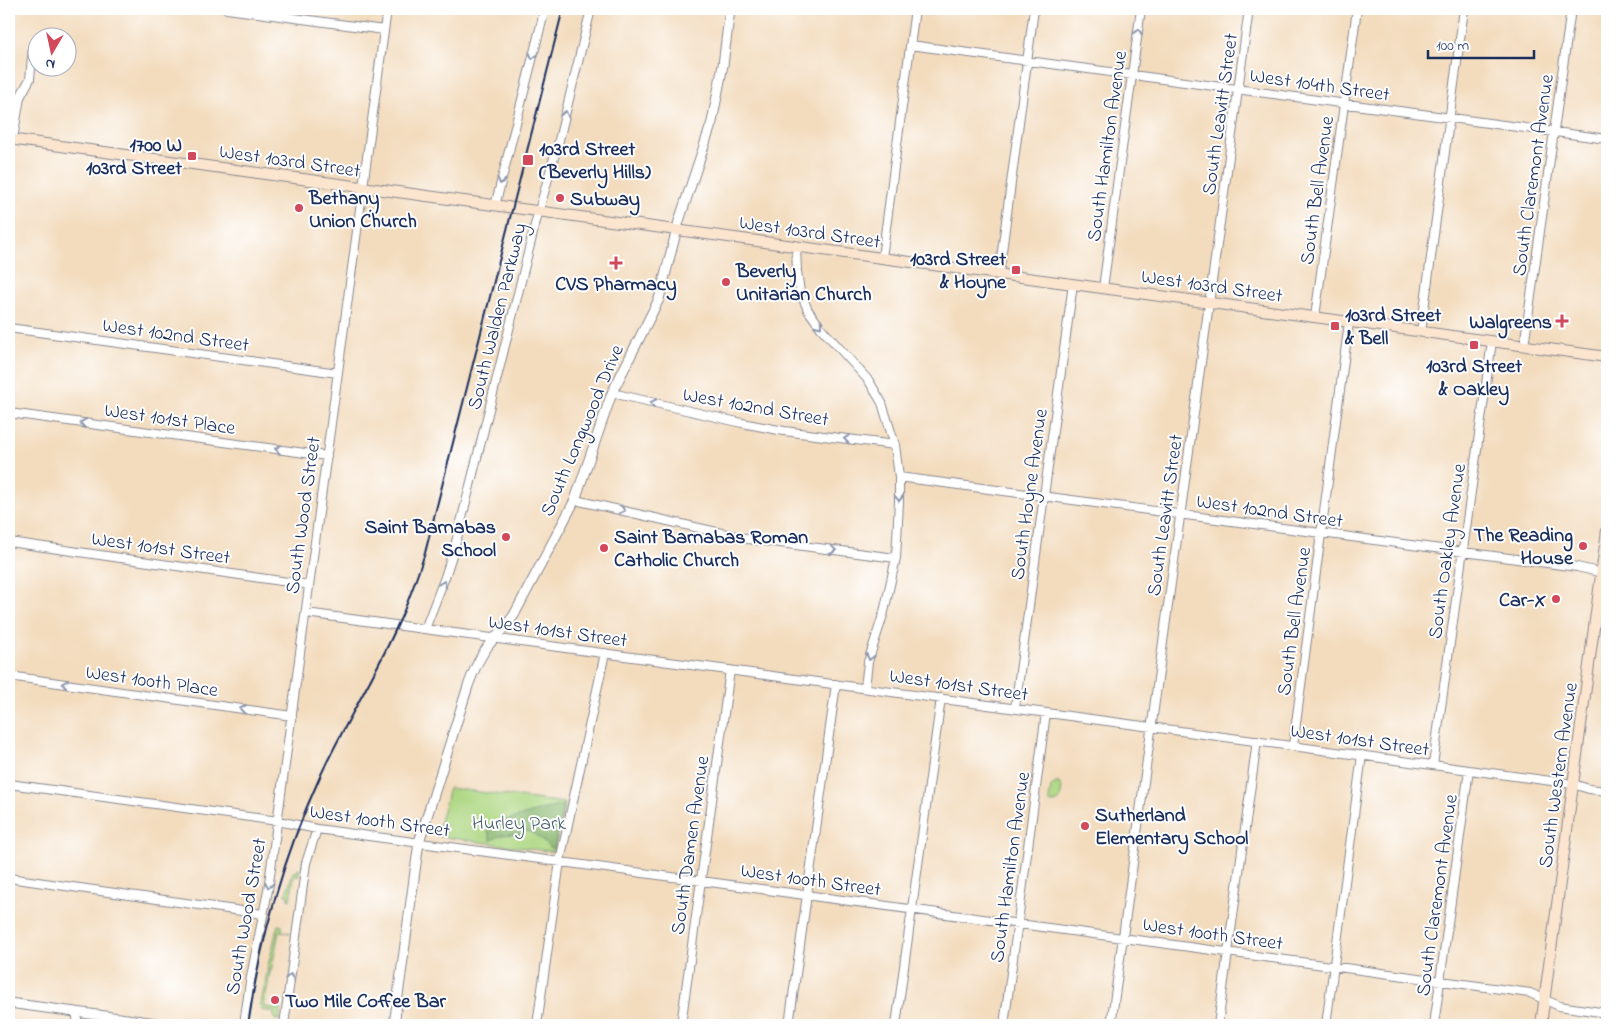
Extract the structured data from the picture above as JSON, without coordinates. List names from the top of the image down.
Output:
{
  "streets": {
    "main road": ["West 103rd Street", "South Western Avenue"],
    "street": [
      "West 104th Street",
      "South Leavitt Street",
      "South Hamilton Avenue",
      "South Claremont Avenue",
      "South Bell Avenue",
      "South Walden Parkway",
      "West 102nd Street",
      "West 101st Place",
      "South Longwood Drive",
      "South Hoyne Avenue",
      "South Wood Street",
      "West 101st Street",
      "South Oakley Avenue",
      "West 100th Place",
      "West 100th Street",
      "South Damen Avenue"
    ]
  },
  "crossings": [
    ["West 104th Street", "South Leavitt Street"],
    ["West 104th Street", "South Hamilton Avenue"],
    ["West 104th Street", "South Claremont Avenue"],
    ["West 104th Street", "South Bell Avenue"],
    ["South Leavitt Street", "West 103rd Street"],
    ["South Leavitt Street", "West 102nd Street"],
    ["South Leavitt Street", "West 101st Street"],
    ["South Leavitt Street", "West 100th Street"],
    ["South Hamilton Avenue", "West 103rd Street"],
    ["South Hamilton Avenue", "West 101st Street"],
    ["South Hamilton Avenue", "West 100th Street"],
    ["West 103rd Street", "South Claremont Avenue"],
    ["West 103rd Street", "South Bell Avenue"],
    ["West 103rd Street", "South Walden Parkway"],
    ["West 103rd Street", "South Longwood Drive"],
    ["West 103rd Street", "South Hoyne Avenue"],
    ["West 103rd Street", "South Wood Street"],
    ["West 103rd Street", "South Oakley Avenue"],
    ["South Claremont Avenue", "West 101st Street"],
    ["South Claremont Avenue", "West 100th Street"],
    ["South Bell Avenue", "West 102nd Street"],
    ["South Bell Avenue", "West 101st Street"],
    ["South Walden Parkway", "West 101st Street"],
    ["West 102nd Street", "South Longwood Drive"],
    ["West 102nd Street", "South Hoyne Avenue"],
    ["West 102nd Street", "South Wood Street"],
    ["West 102nd Street", "South Oakley Avenue"],
    ["West 102nd Street", "South Western Avenue"],
    ["West 101st Place", "South Wood Street"],
    ["South Longwood Drive", "West 101st Street"],
    ["South Longwood Drive", "West 100th Street"],
    ["South Hoyne Avenue", "West 101st Street"],
    ["South Wood Street", "West 101st Street"],
    ["South Wood Street", "West 100th Place"],
    ["South Wood Street", "West 100th Street"],
    ["West 101st Street", "South Oakley Avenue"],
    ["West 101st Street", "South Western Avenue"],
    ["West 101st Street", "South Damen Avenue"],
    ["South Western Avenue", "West 100th Street"],
    ["West 100th Street", "South Damen Avenue"]
  ],
  "one_way": ["West 101st Place", "West 100th Place"],
  "parks": ["Hurley Park"],
  "places": {
    "transit": [
      "1700 W 103rd Street",
      "103rd Street (Beverly Hills)",
      "103rd Street & Hoyne",
      "103rd Street & Bell",
      "103rd Street & Oakley"
    ],
    "other": [
      "Subway",
      "Bethany Union Church",
      "Beverly Unitarian Church",
      "Saint Barnabas School",
      "The Reading House",
      "Saint Barnabas Roman Catholic Church",
      "Car-X",
      "Sutherland Elementary School",
      "Two Mile Coffee Bar"
    ],
    "health": ["CVS Pharmacy", "Walgreens"]
  },
  "scale_bar": "100 m",
  "north": "bottom"
}
